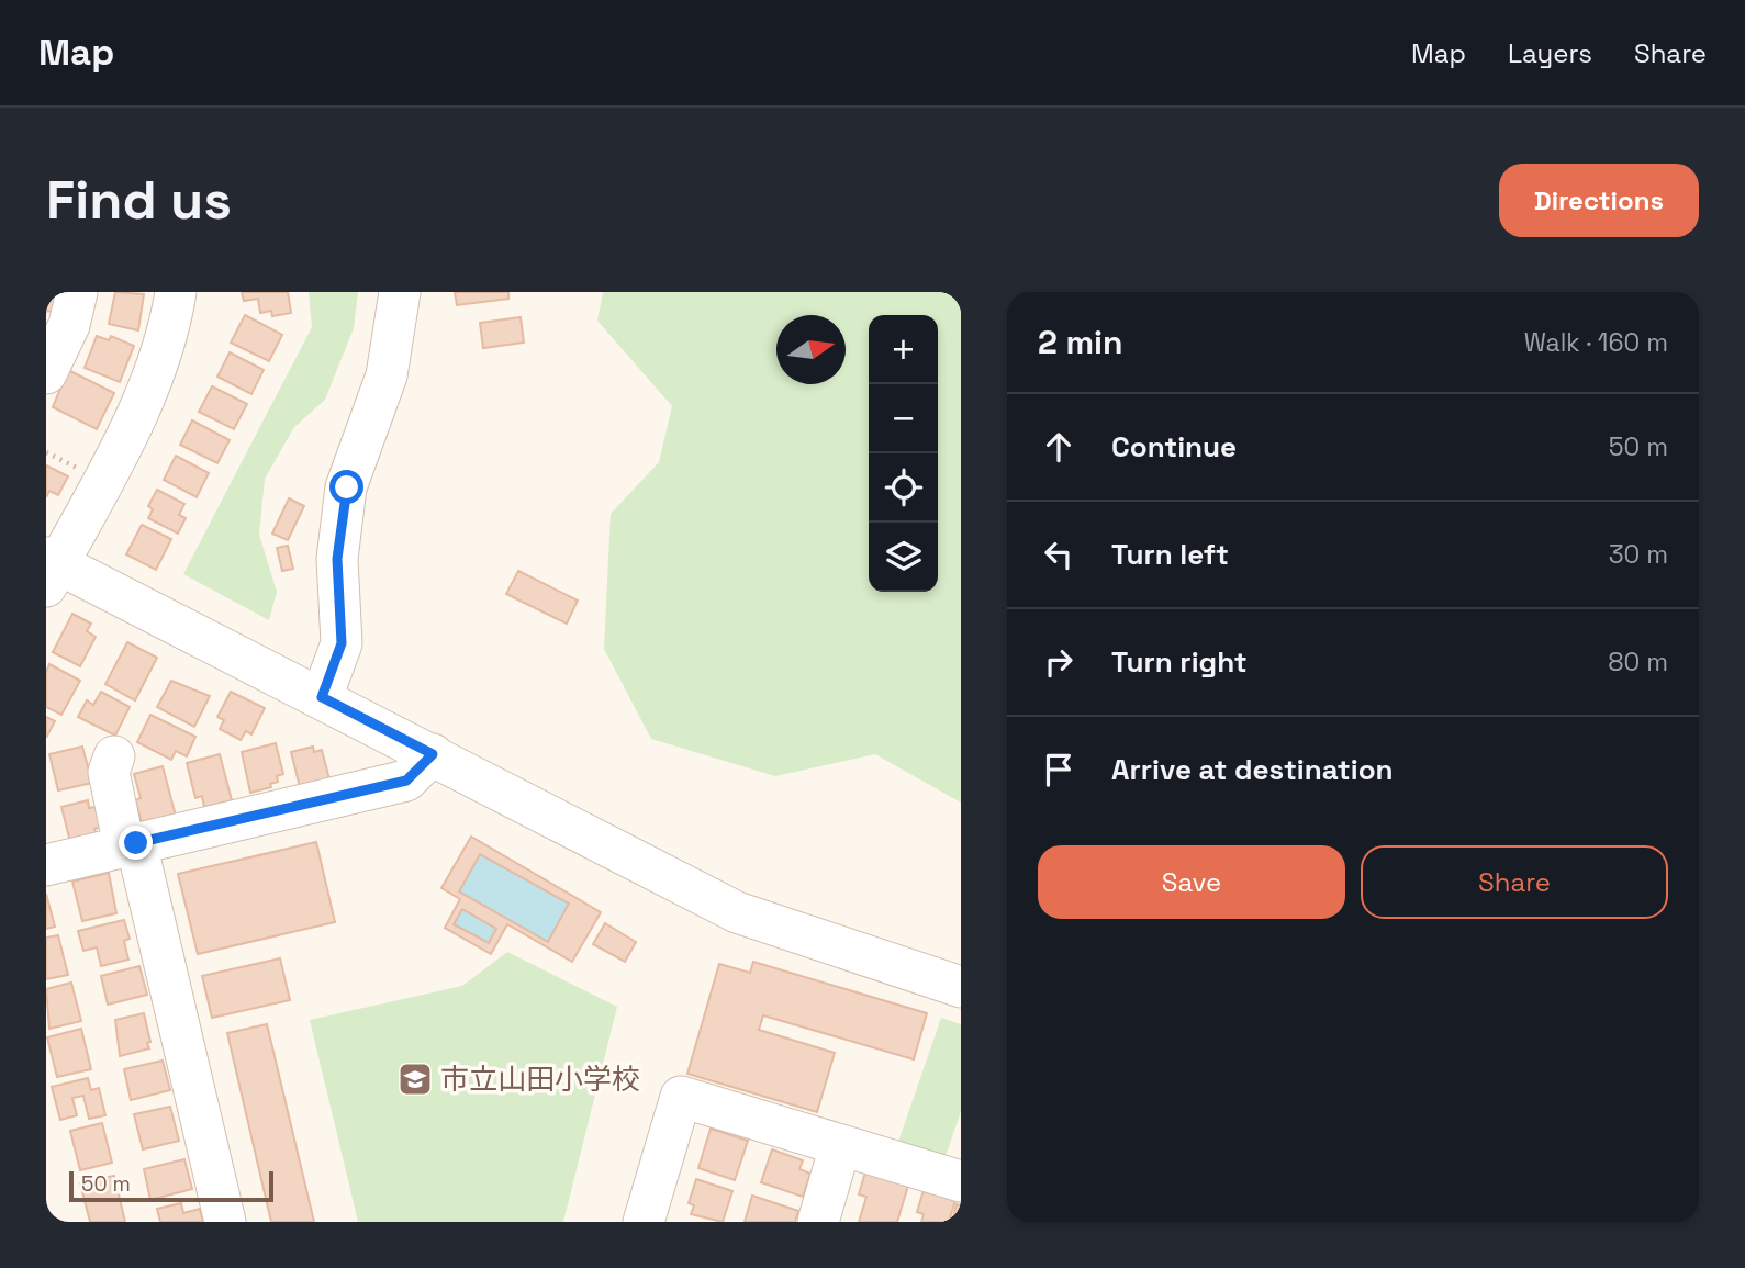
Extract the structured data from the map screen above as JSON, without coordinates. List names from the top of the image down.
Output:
{
  "places": {
    "school or university": ["市立山田小学校"]
  },
  "scale_bar": "50 m",
  "north": "right",
  "page": {
    "header": "Map",
    "nav": ["Map", "Layers", "Share"],
    "buttons": [
      "Directions",
      ["Save", "Share"]
    ],
    "title": "Find us",
    "heading": ["2 min", "Walk · 160 m"],
    "map_buttons": ["+", "−"],
    "list": [
      ["Continue", "50 m"],
      ["Turn left", "30 m"],
      ["Turn right", "80 m"],
      "Arrive at destination"
    ],
    "scale": "50 m"
  }
}
